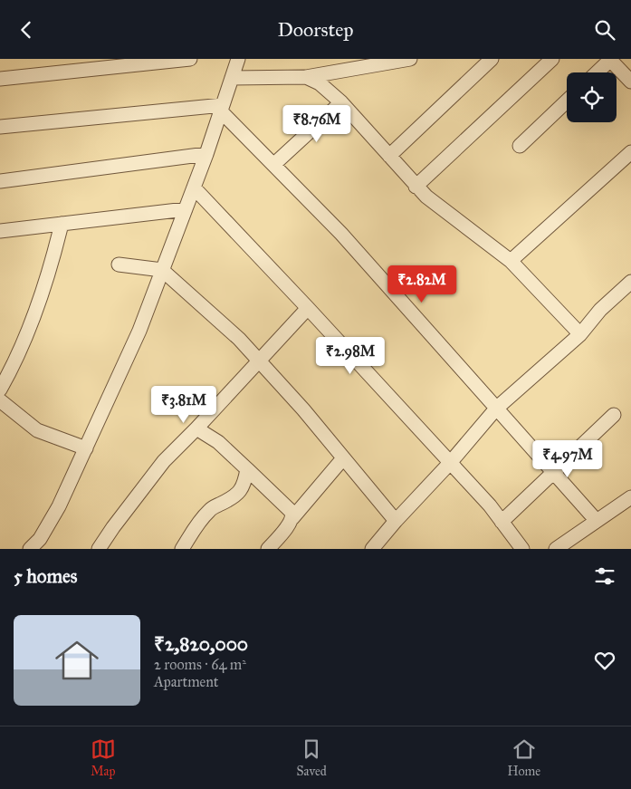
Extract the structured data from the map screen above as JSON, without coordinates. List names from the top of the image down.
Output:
{
  "page": {
    "header": "Doorstep",
    "price": [
      "₹8.76M",
      "₹2.82M",
      "₹2.98M",
      "₹3.81M",
      "₹4.97M"
    ],
    "heading": "5 homes",
    "list": [
      {
        "name": "₹2,820,000",
        "note": "2 rooms · 64 m² · Apartment"
      }
    ],
    "tabs": ["Map", "Saved", "Home"]
  }
}
